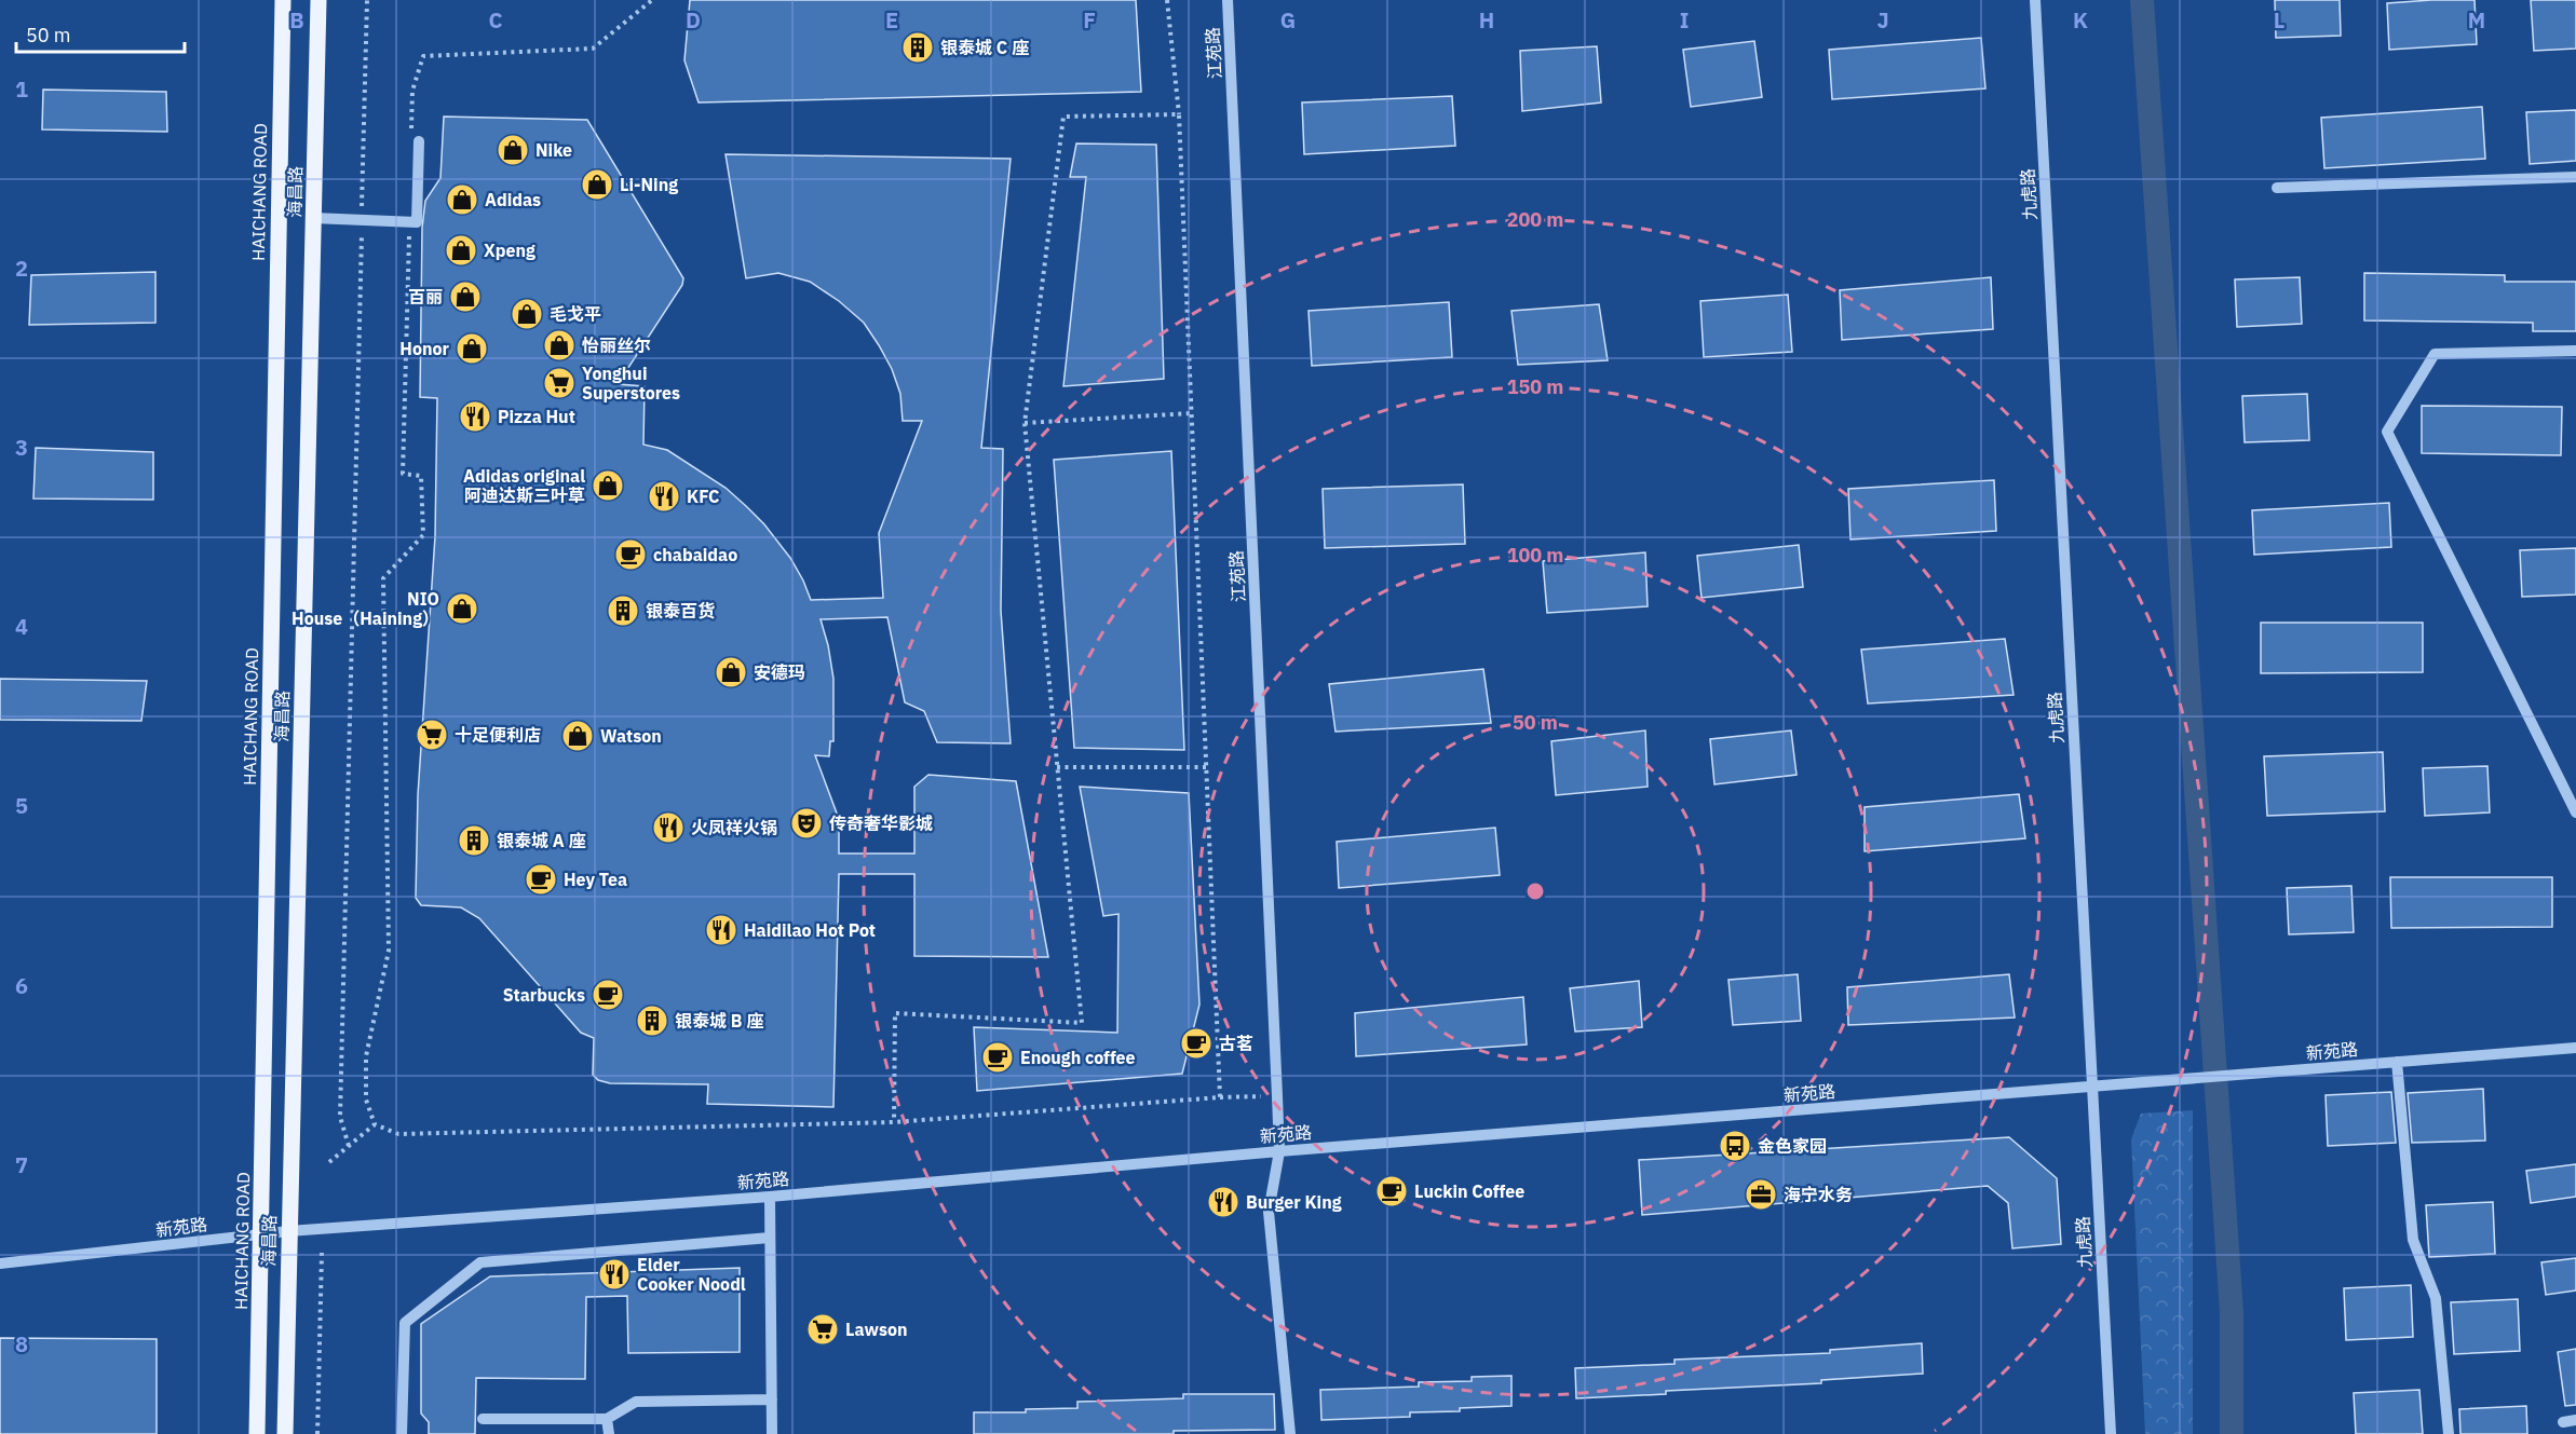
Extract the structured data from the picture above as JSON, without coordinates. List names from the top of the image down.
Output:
{
  "streets": {
    "main road": ["HAICHANG ROAD", "海昌路"],
    "street": ["江苑路", "九虎路", "新苑路"]
  },
  "crossings": [
    ["江苑路", "新苑路"],
    ["HAICHANG ROAD", "新苑路"],
    ["海昌路", "新苑路"],
    ["九虎路", "新苑路"]
  ],
  "places": {
    "building": [
      "银泰城 C 座",
      "银泰百货",
      "银泰城 A 座",
      "银泰城 B 座"
    ],
    "shop": [
      "Nike",
      "Li-Ning",
      "Adidas",
      "Xpeng",
      "百丽",
      "毛戈平",
      "怡丽丝尔",
      "Honor",
      "Adidas original 阿迪达斯三叶草",
      "NIO House（Haining）",
      "安德玛",
      "Watson"
    ],
    "supermarket": ["Yonghui Superstores", "十足便利店", "Lawson"],
    "restaurant": [
      "Pizza Hut",
      "KFC",
      "火凤祥火锅",
      "Haidilao Hot Pot",
      "Burger King",
      "Elder Cooker Noodl"
    ],
    "cafe": [
      "chabaidao",
      "Hey Tea",
      "Starbucks",
      "古茗",
      "Enough coffee",
      "Luckin Coffee"
    ],
    "theatre": ["传奇奢华影城"],
    "bus stop": ["金色家园"],
    "office": ["海宁水务"]
  },
  "scale_bar": "50 m",
  "grid": {
    "columns": [
      "B",
      "C",
      "D",
      "E",
      "F",
      "G",
      "H",
      "I",
      "J",
      "K",
      "L",
      "M"
    ],
    "rows": [
      "1",
      "2",
      "3",
      "4",
      "5",
      "6",
      "7",
      "8"
    ]
  },
  "rings": [
    "200 m",
    "150 m",
    "100 m",
    "50 m"
  ]
}
